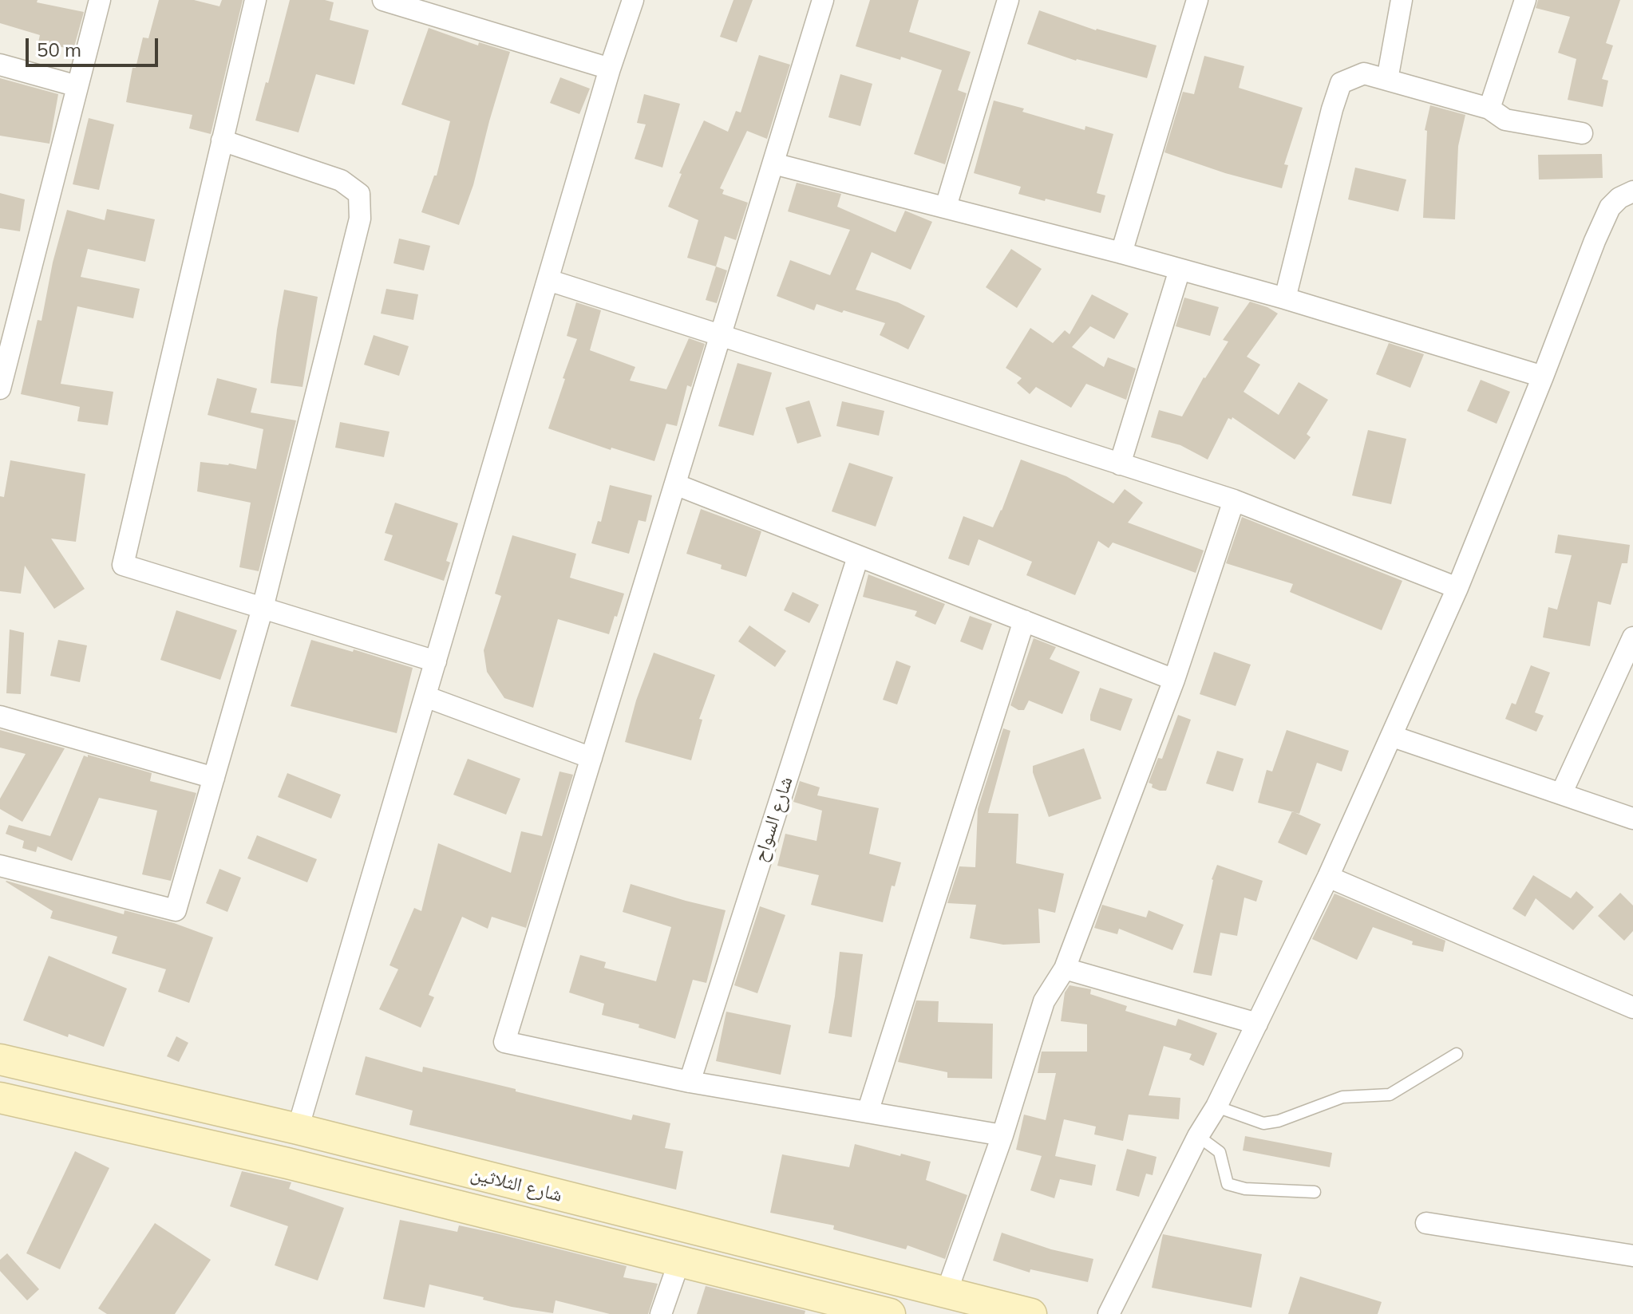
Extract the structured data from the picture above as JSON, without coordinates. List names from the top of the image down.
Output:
{
  "streets": {
    "street": ["شارع السواح", "شارع الثلاثين"]
  },
  "scale_bar": "50 m"
}
